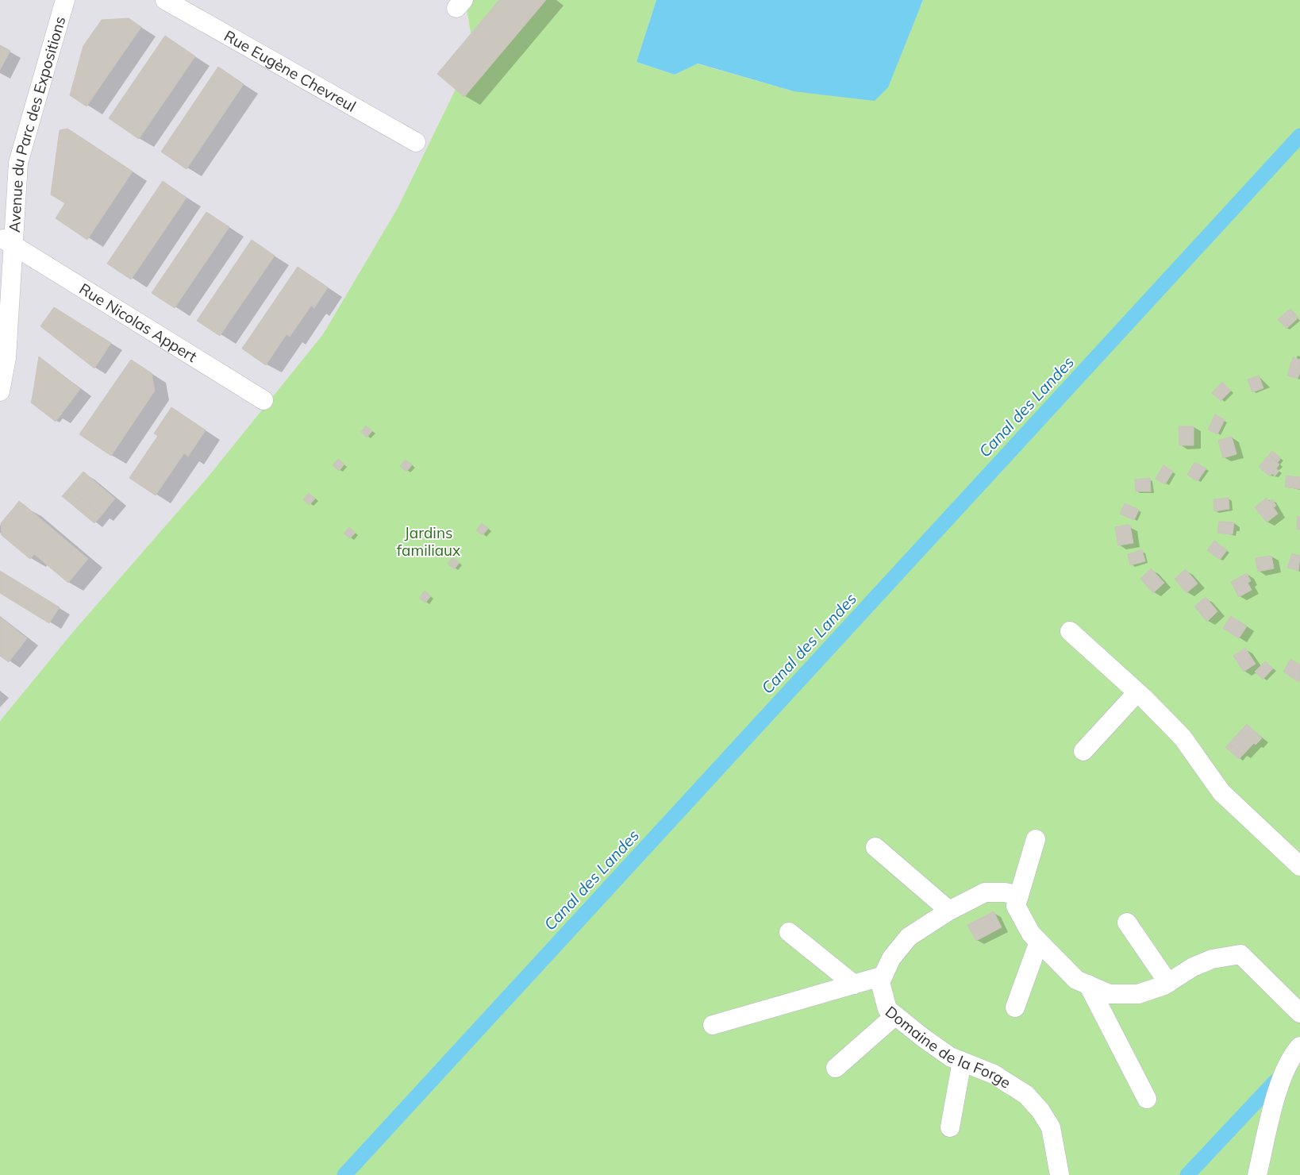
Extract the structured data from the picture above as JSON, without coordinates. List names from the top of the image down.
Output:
{
  "streets": {
    "street": [
      "Rue Eugène Chevreul",
      "Avenue du Parc des Expositions",
      "Rue Nicolas Appert",
      "Domaine de la Forge"
    ]
  },
  "crossings": [
    ["Avenue du Parc des Expositions", "Rue Nicolas Appert"]
  ],
  "water": ["Canal des Landes"],
  "parks": ["Jardins familiaux"]
}
